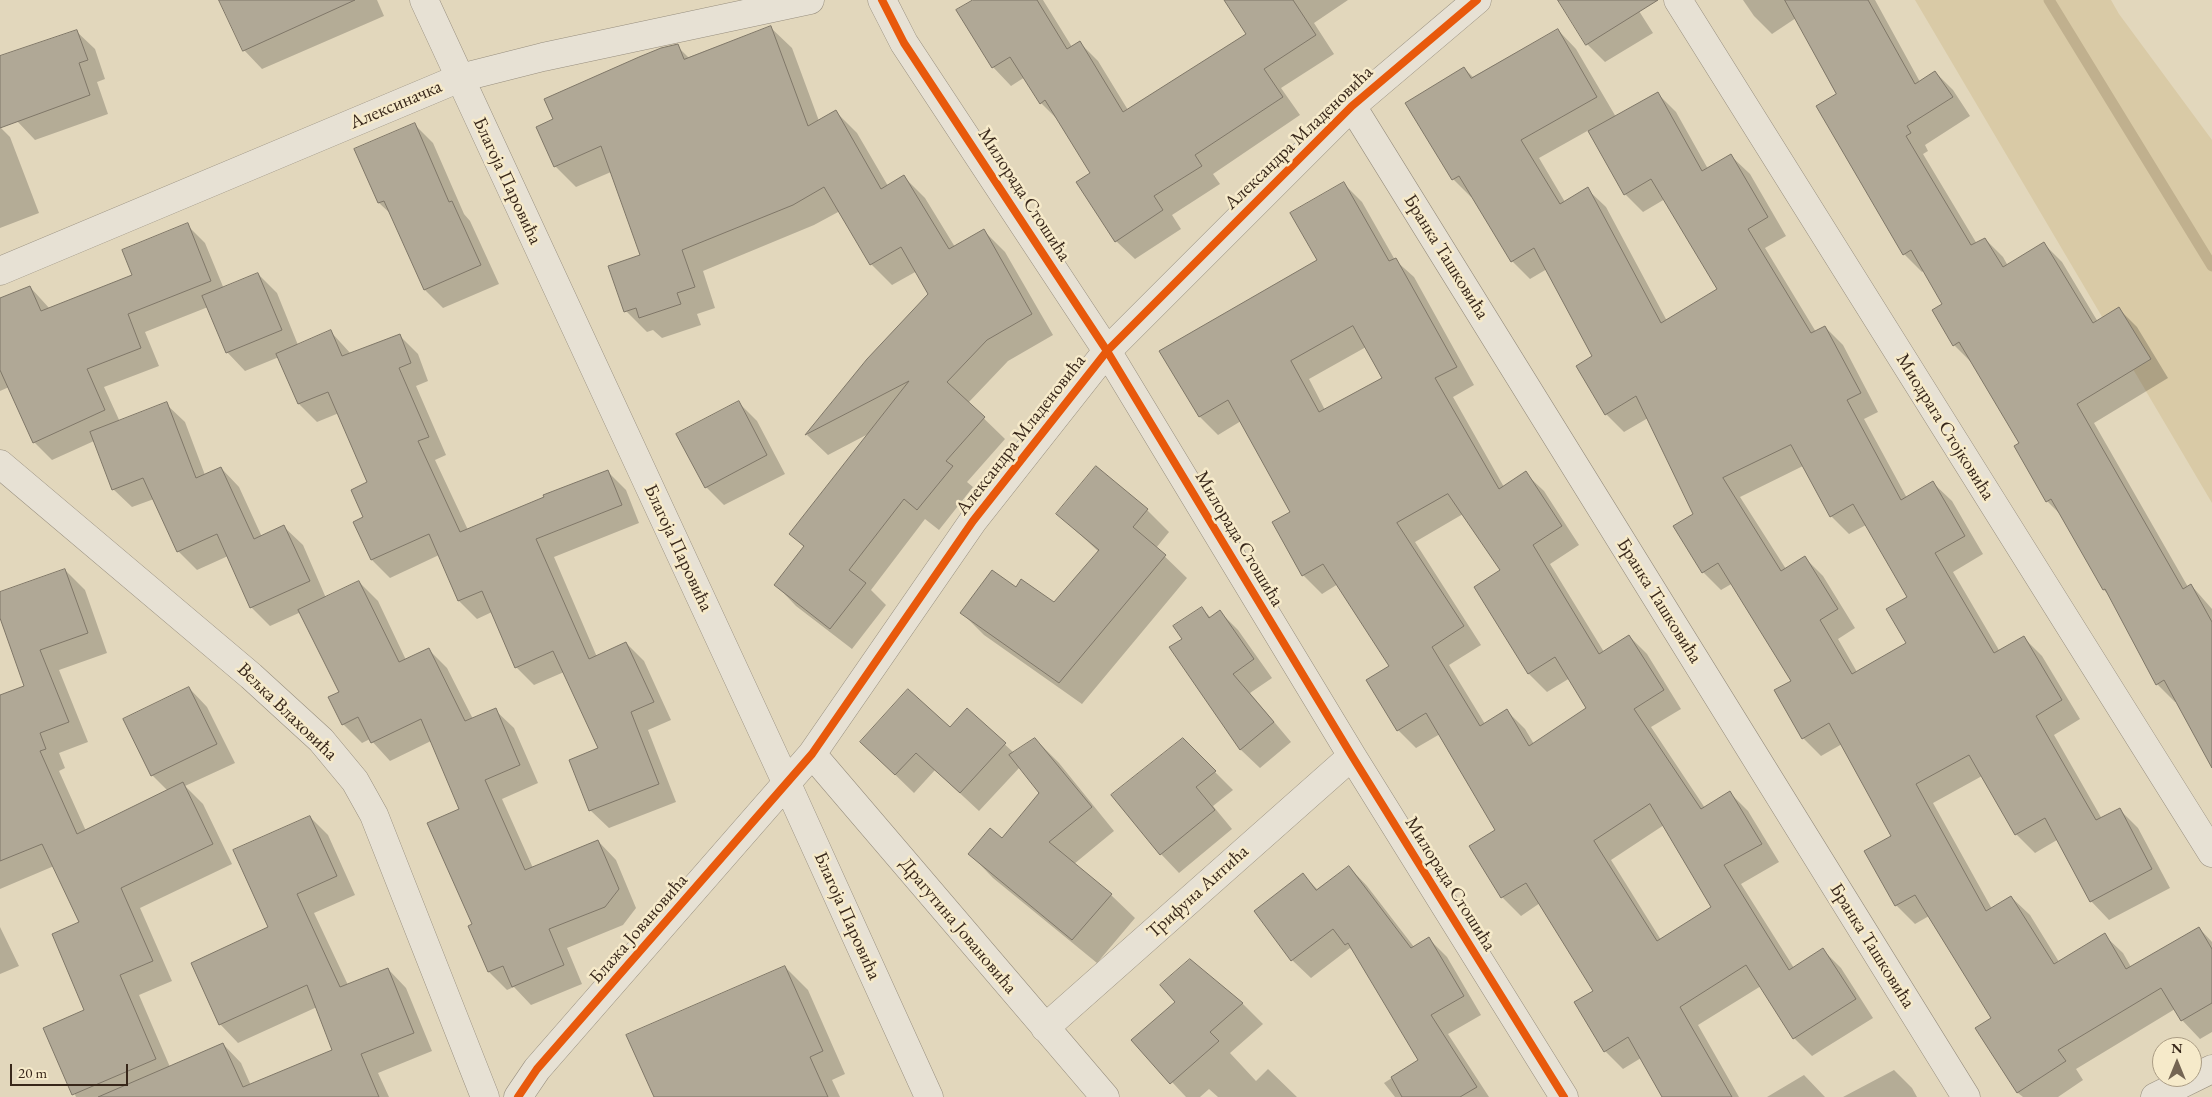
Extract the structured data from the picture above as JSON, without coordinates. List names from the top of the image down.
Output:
{
  "streets": {
    "street": [
      "Алексиначка",
      "Александра Младеновића",
      "Благоја Паровића",
      "Милорада Стошића",
      "Бранка Ташковића",
      "Миодрага Стојковића",
      "Вељка Влаховића",
      "Трифуна Антића",
      "Драгутина Јовановића",
      "Блажа Јовановића"
    ]
  },
  "crossings": [
    ["Алексиначка", "Благоја Паровића"],
    ["Александра Младеновића", "Благоја Паровића"],
    ["Александра Младеновића", "Милорада Стошића"],
    ["Александра Младеновића", "Бранка Ташковића"],
    ["Александра Младеновића", "Драгутина Јовановића"],
    ["Александра Младеновића", "Блажа Јовановића"],
    ["Благоја Паровића", "Блажа Јовановића"],
    ["Милорада Стошића", "Трифуна Антића"],
    ["Трифуна Антића", "Драгутина Јовановића"]
  ],
  "scale_bar": "20 m",
  "north": "top"
}
